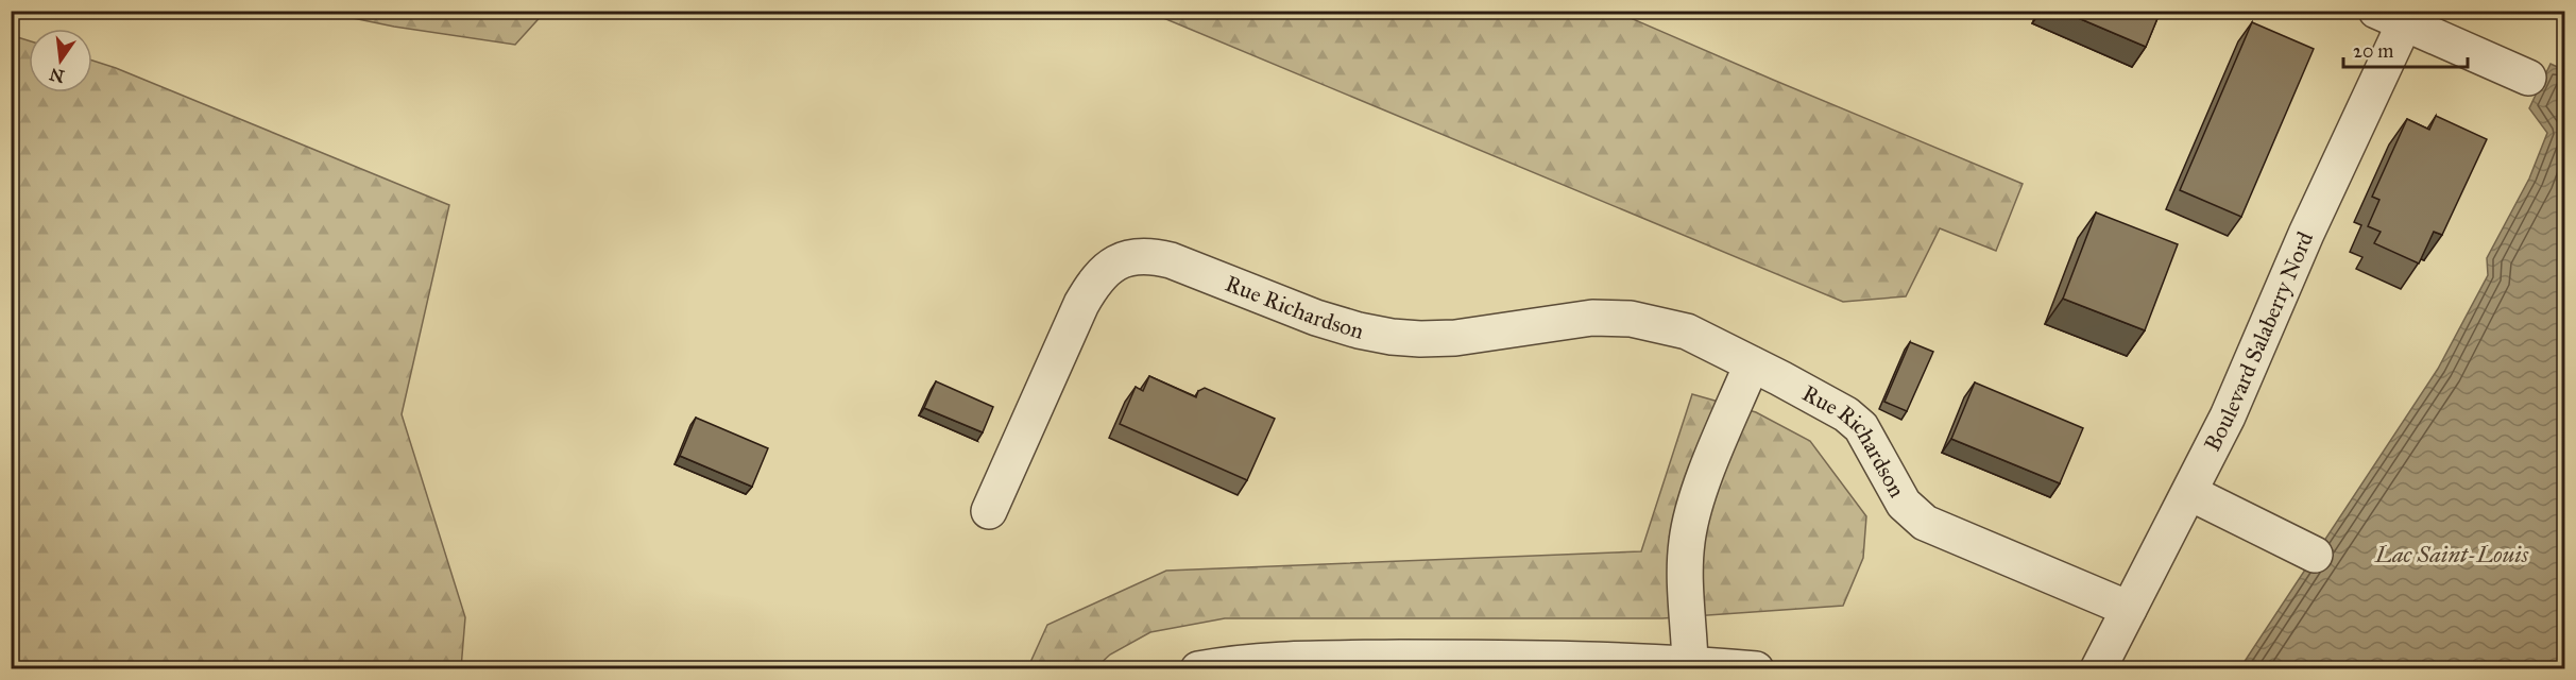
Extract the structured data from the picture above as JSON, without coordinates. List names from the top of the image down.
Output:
{
  "streets": {
    "street": ["Rue Richardson", "Boulevard Salaberry Nord"]
  },
  "crossings": [
    ["Rue Richardson", "Boulevard Salaberry Nord"]
  ],
  "water": ["Lac Saint-Louis"],
  "scale_bar": "20 m",
  "north": "bottom"
}
